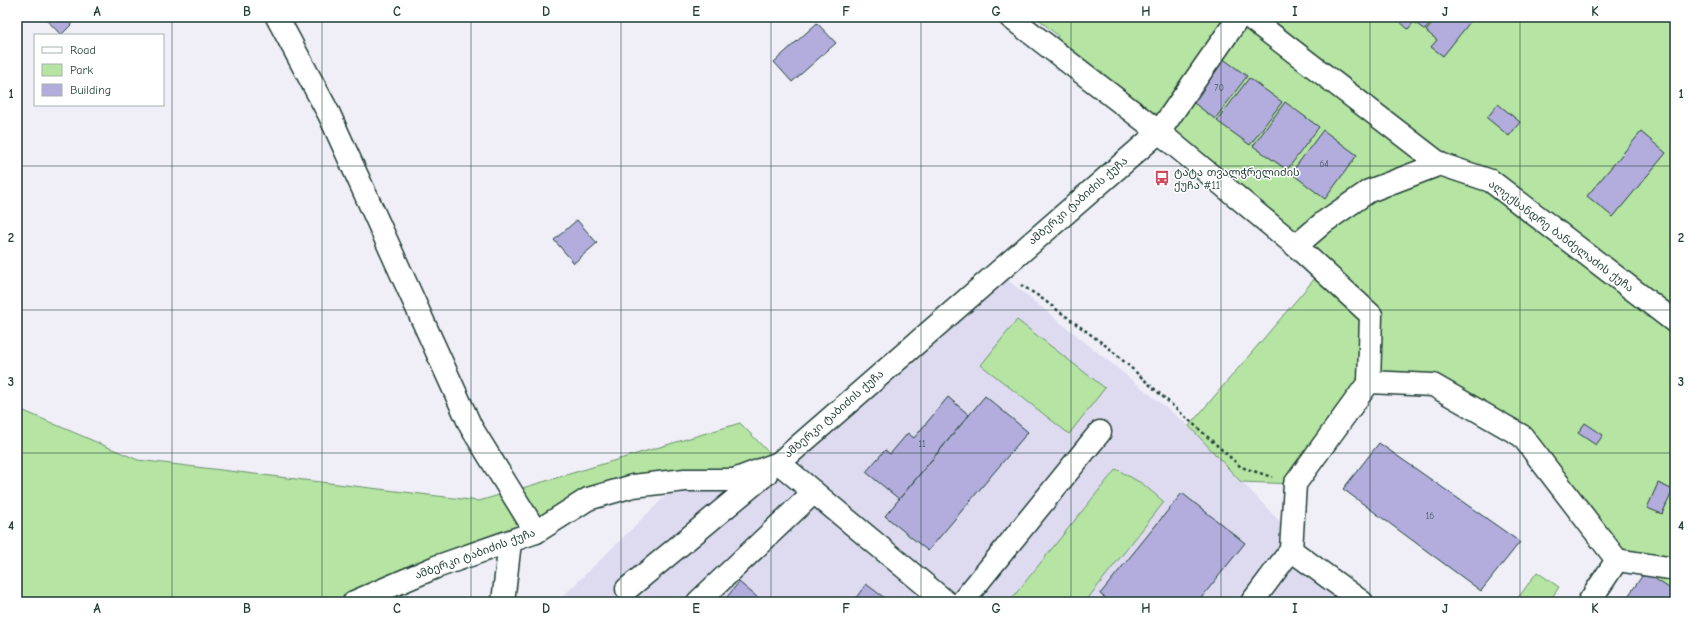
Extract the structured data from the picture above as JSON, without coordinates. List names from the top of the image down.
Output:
{
  "streets": {
    "street": ["ამბერკი ტაბიძის ქუჩა", "ალექსანდრე ბანძელაძის ქუჩა"]
  },
  "places": {
    "bus stop": ["ტატა თვალჭრელიძის ქუჩა #11"]
  },
  "house_numbers": [
    "70",
    "64",
    "11",
    "16"
  ],
  "legend": ["Road", "Park", "Building"],
  "grid": {
    "columns": [
      "A",
      "B",
      "C",
      "D",
      "E",
      "F",
      "G",
      "H",
      "I",
      "J",
      "K"
    ],
    "rows": [
      "1",
      "2",
      "3",
      "4"
    ]
  }
}
